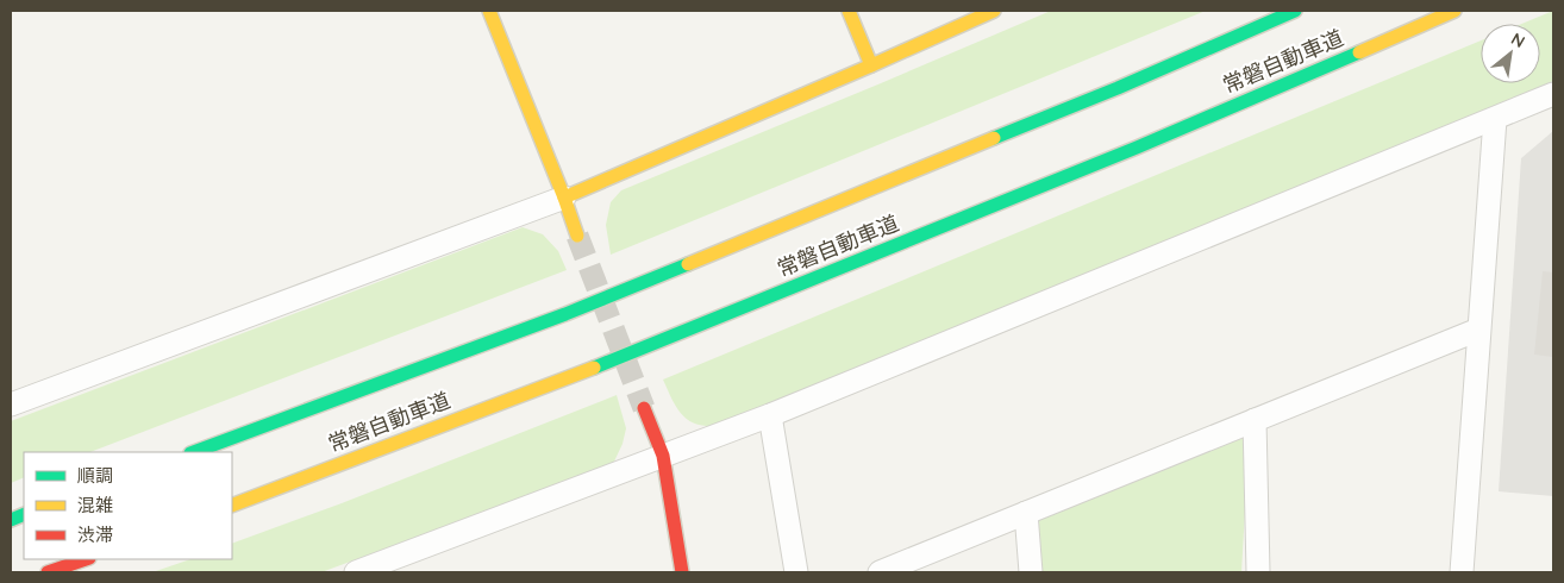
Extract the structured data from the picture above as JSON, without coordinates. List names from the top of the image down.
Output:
{
  "streets": {
    "main road": ["常磐自動車道"]
  },
  "legend": ["順調", "混雑", "渋滞"],
  "north": "top right"
}
